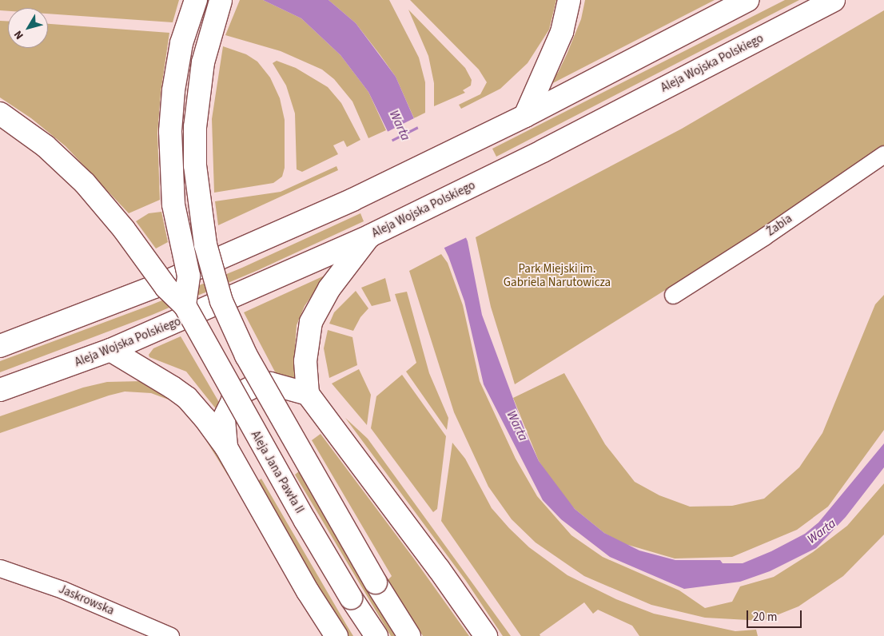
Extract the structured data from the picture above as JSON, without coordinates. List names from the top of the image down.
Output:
{
  "streets": {
    "main road": ["Aleja Wojska Polskiego", "Aleja Jana Pawła II"],
    "street": ["Żabia", "Jaskrowska"]
  },
  "water": ["Warta"],
  "parks": ["Park Miejski im. Gabriela Narutowicza"],
  "scale_bar": "20 m",
  "north": "bottom left"
}
